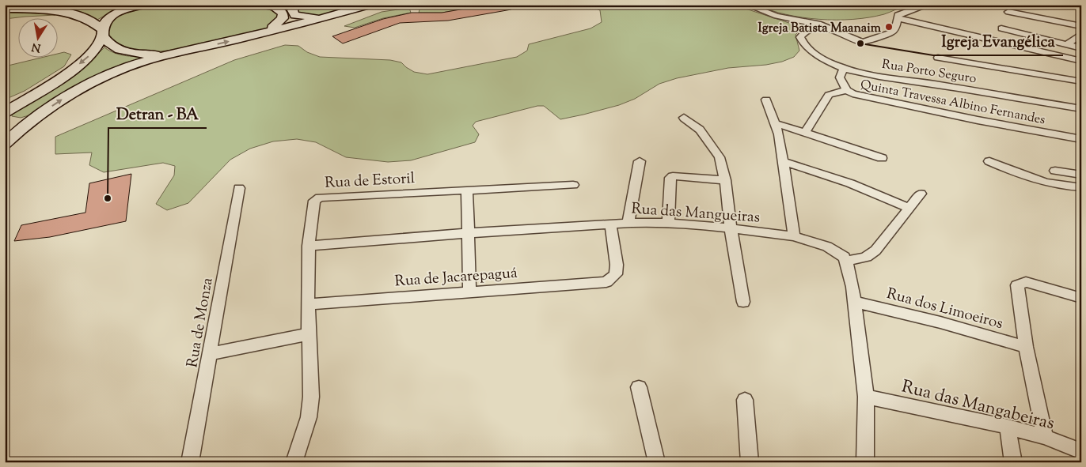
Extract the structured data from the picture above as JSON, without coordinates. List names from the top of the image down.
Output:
{
  "streets": {
    "street": [
      "Rua Porto Seguro",
      "Quinta Travessa Albino Fernandes",
      "Rua de Estoril",
      "Rua das Mangueiras",
      "Rua de Jacarepaguá",
      "Rua dos Limoeiros",
      "Rua de Monza",
      "Rua das Mangabeiras"
    ]
  },
  "crossings": [
    ["Rua Porto Seguro", "Quinta Travessa Albino Fernandes"],
    ["Rua de Estoril", "Rua das Mangueiras"],
    ["Rua de Estoril", "Rua de Jacarepaguá"],
    ["Rua das Mangueiras", "Rua de Jacarepaguá"]
  ],
  "places": ["Igreja Batista Maanaim", "Igreja Evangélica", "Detran - BA"],
  "north": "bottom"
}
